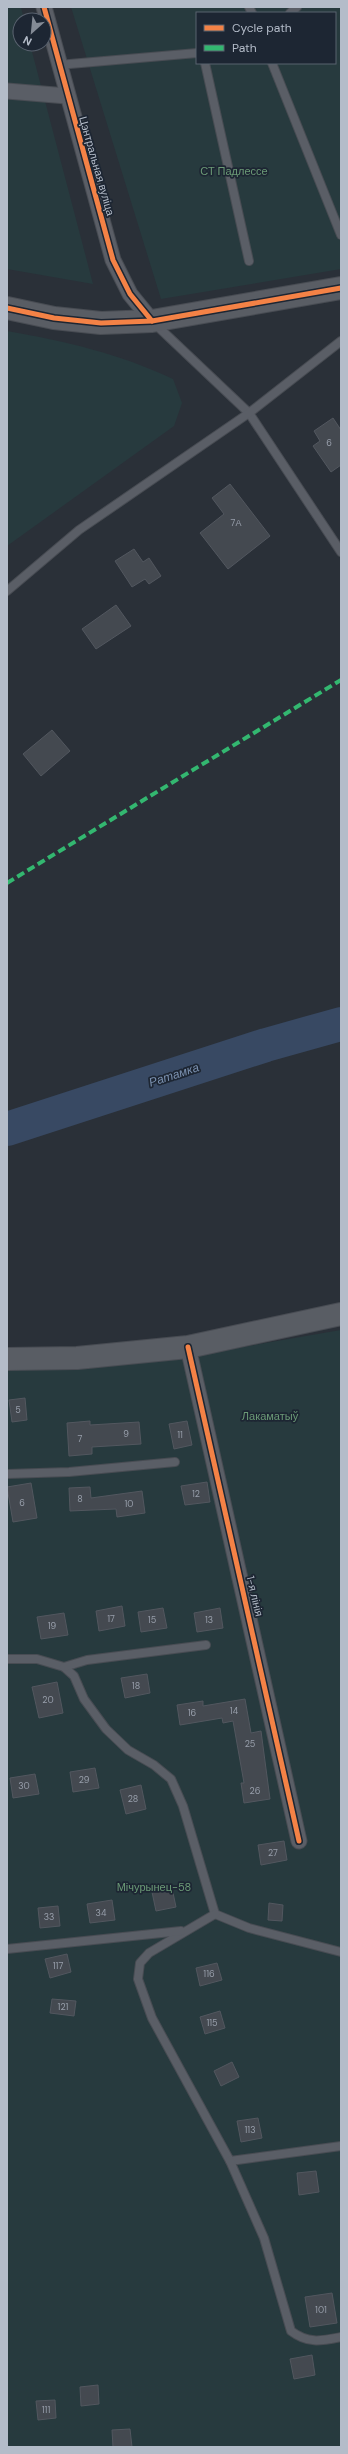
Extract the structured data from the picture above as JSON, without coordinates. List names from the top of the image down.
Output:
{
  "streets": {
    "street": ["Цэнтральная вуліца", "1-я лінія"]
  },
  "water": ["Ратамка"],
  "parks": ["СТ Падлессе", "Лакаматыў", "Мічурынец-58"],
  "house_numbers": [
    "6",
    "7А",
    "5",
    "9",
    "11",
    "7",
    "12",
    "8",
    "6",
    "10",
    "17",
    "15",
    "13",
    "19",
    "18",
    "20",
    "14",
    "16",
    "25",
    "29",
    "30",
    "26",
    "28",
    "27",
    "34",
    "33",
    "117",
    "116",
    "121",
    "115",
    "113",
    "101",
    "111"
  ],
  "legend": ["Cycle path", "Path"],
  "north": "bottom left"
}
